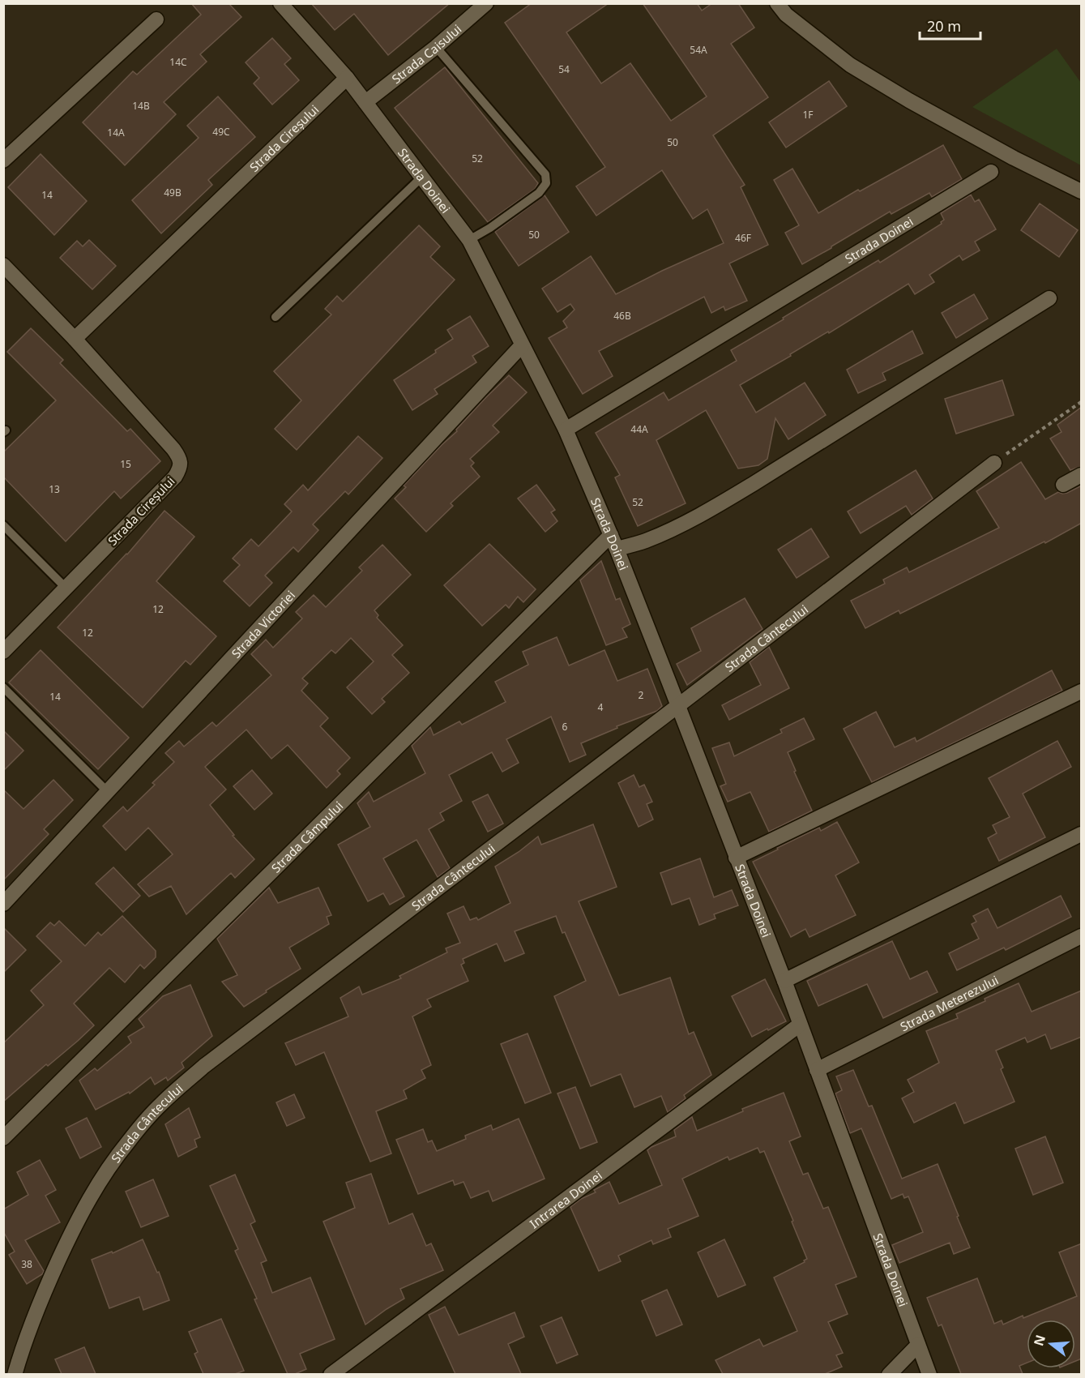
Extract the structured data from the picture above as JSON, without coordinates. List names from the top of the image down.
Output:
{
  "streets": {
    "street": [
      "Strada Caisului",
      "Strada Cireșului",
      "Strada Doinei",
      "Strada Victoriei",
      "Strada Cântecului",
      "Strada Câmpului",
      "Strada Meterezului",
      "Intrarea Doinei"
    ]
  },
  "crossings": [
    ["Strada Caisului", "Strada Doinei"],
    ["Strada Cireșului", "Strada Doinei"],
    ["Strada Doinei", "Strada Victoriei"],
    ["Strada Doinei", "Strada Cântecului"],
    ["Strada Doinei", "Strada Câmpului"],
    ["Strada Doinei", "Strada Meterezului"],
    ["Strada Doinei", "Intrarea Doinei"]
  ],
  "house_numbers": [
    "54A",
    "14C",
    "54",
    "14B",
    "1F",
    "49C",
    "14A",
    "50",
    "52",
    "49B",
    "14",
    "50",
    "46F",
    "46B",
    "44A",
    "15",
    "13",
    "52",
    "12",
    "12",
    "2",
    "14",
    "4",
    "6",
    "38"
  ],
  "scale_bar": "20 m",
  "north": "left"
}
